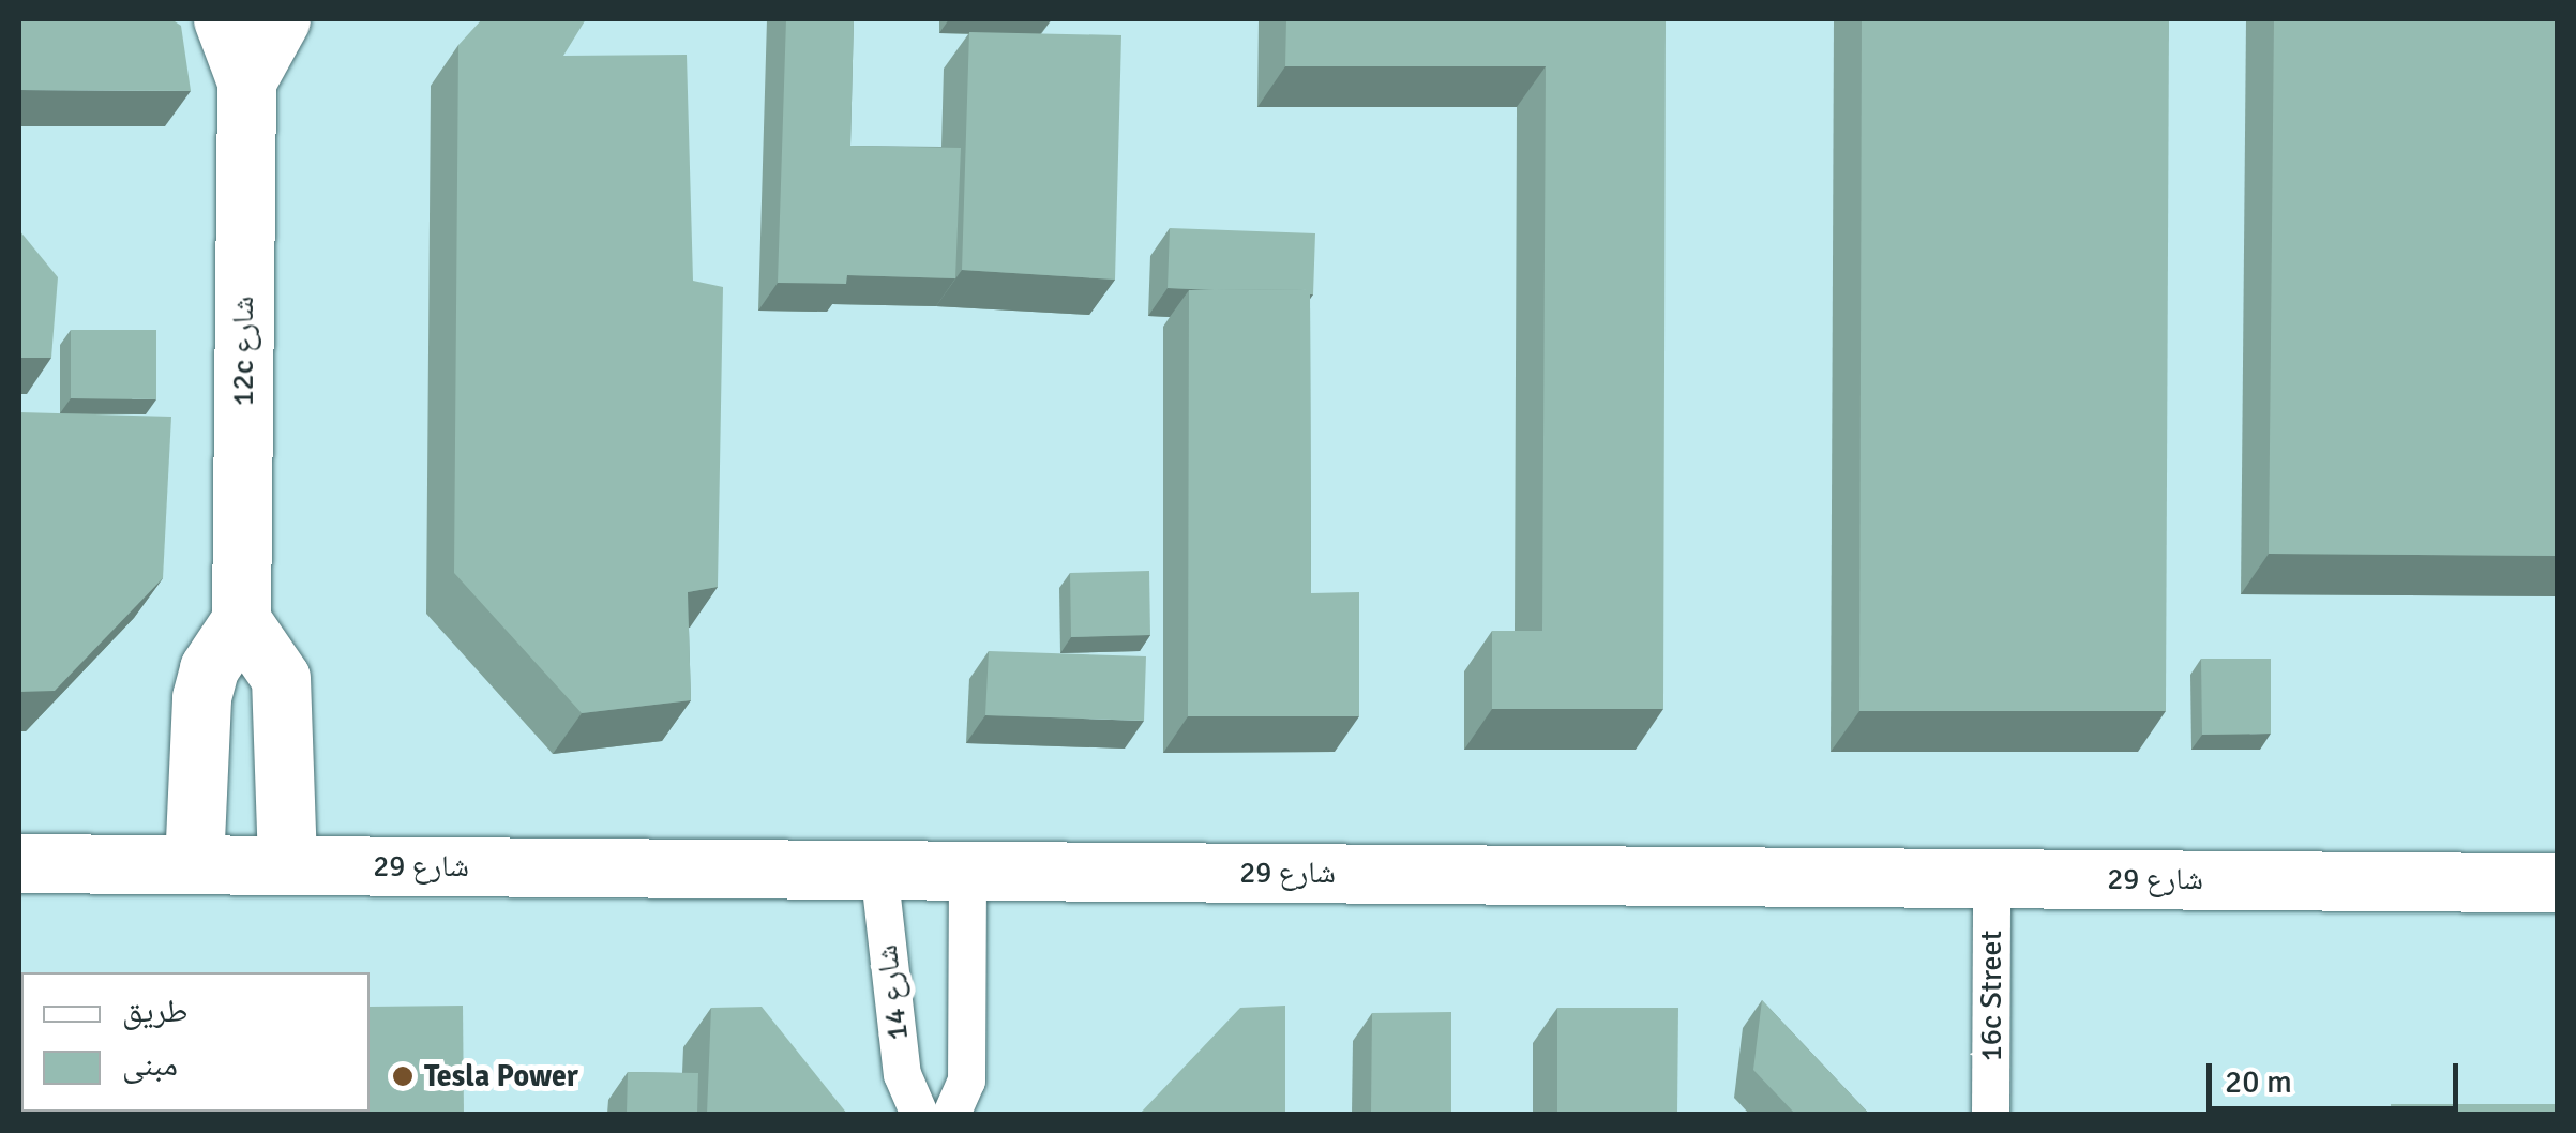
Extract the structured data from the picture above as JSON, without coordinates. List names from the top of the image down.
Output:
{
  "streets": {
    "street": ["12c شارع", "شارع 29"],
    "lane": ["شارع 14", "16c Street"]
  },
  "crossings": [
    ["شارع 29", "شارع 14"],
    ["شارع 29", "16c Street"]
  ],
  "places": ["Tesla Power"],
  "legend": ["طريق", "مبنى"],
  "scale_bar": "20 m"
}
